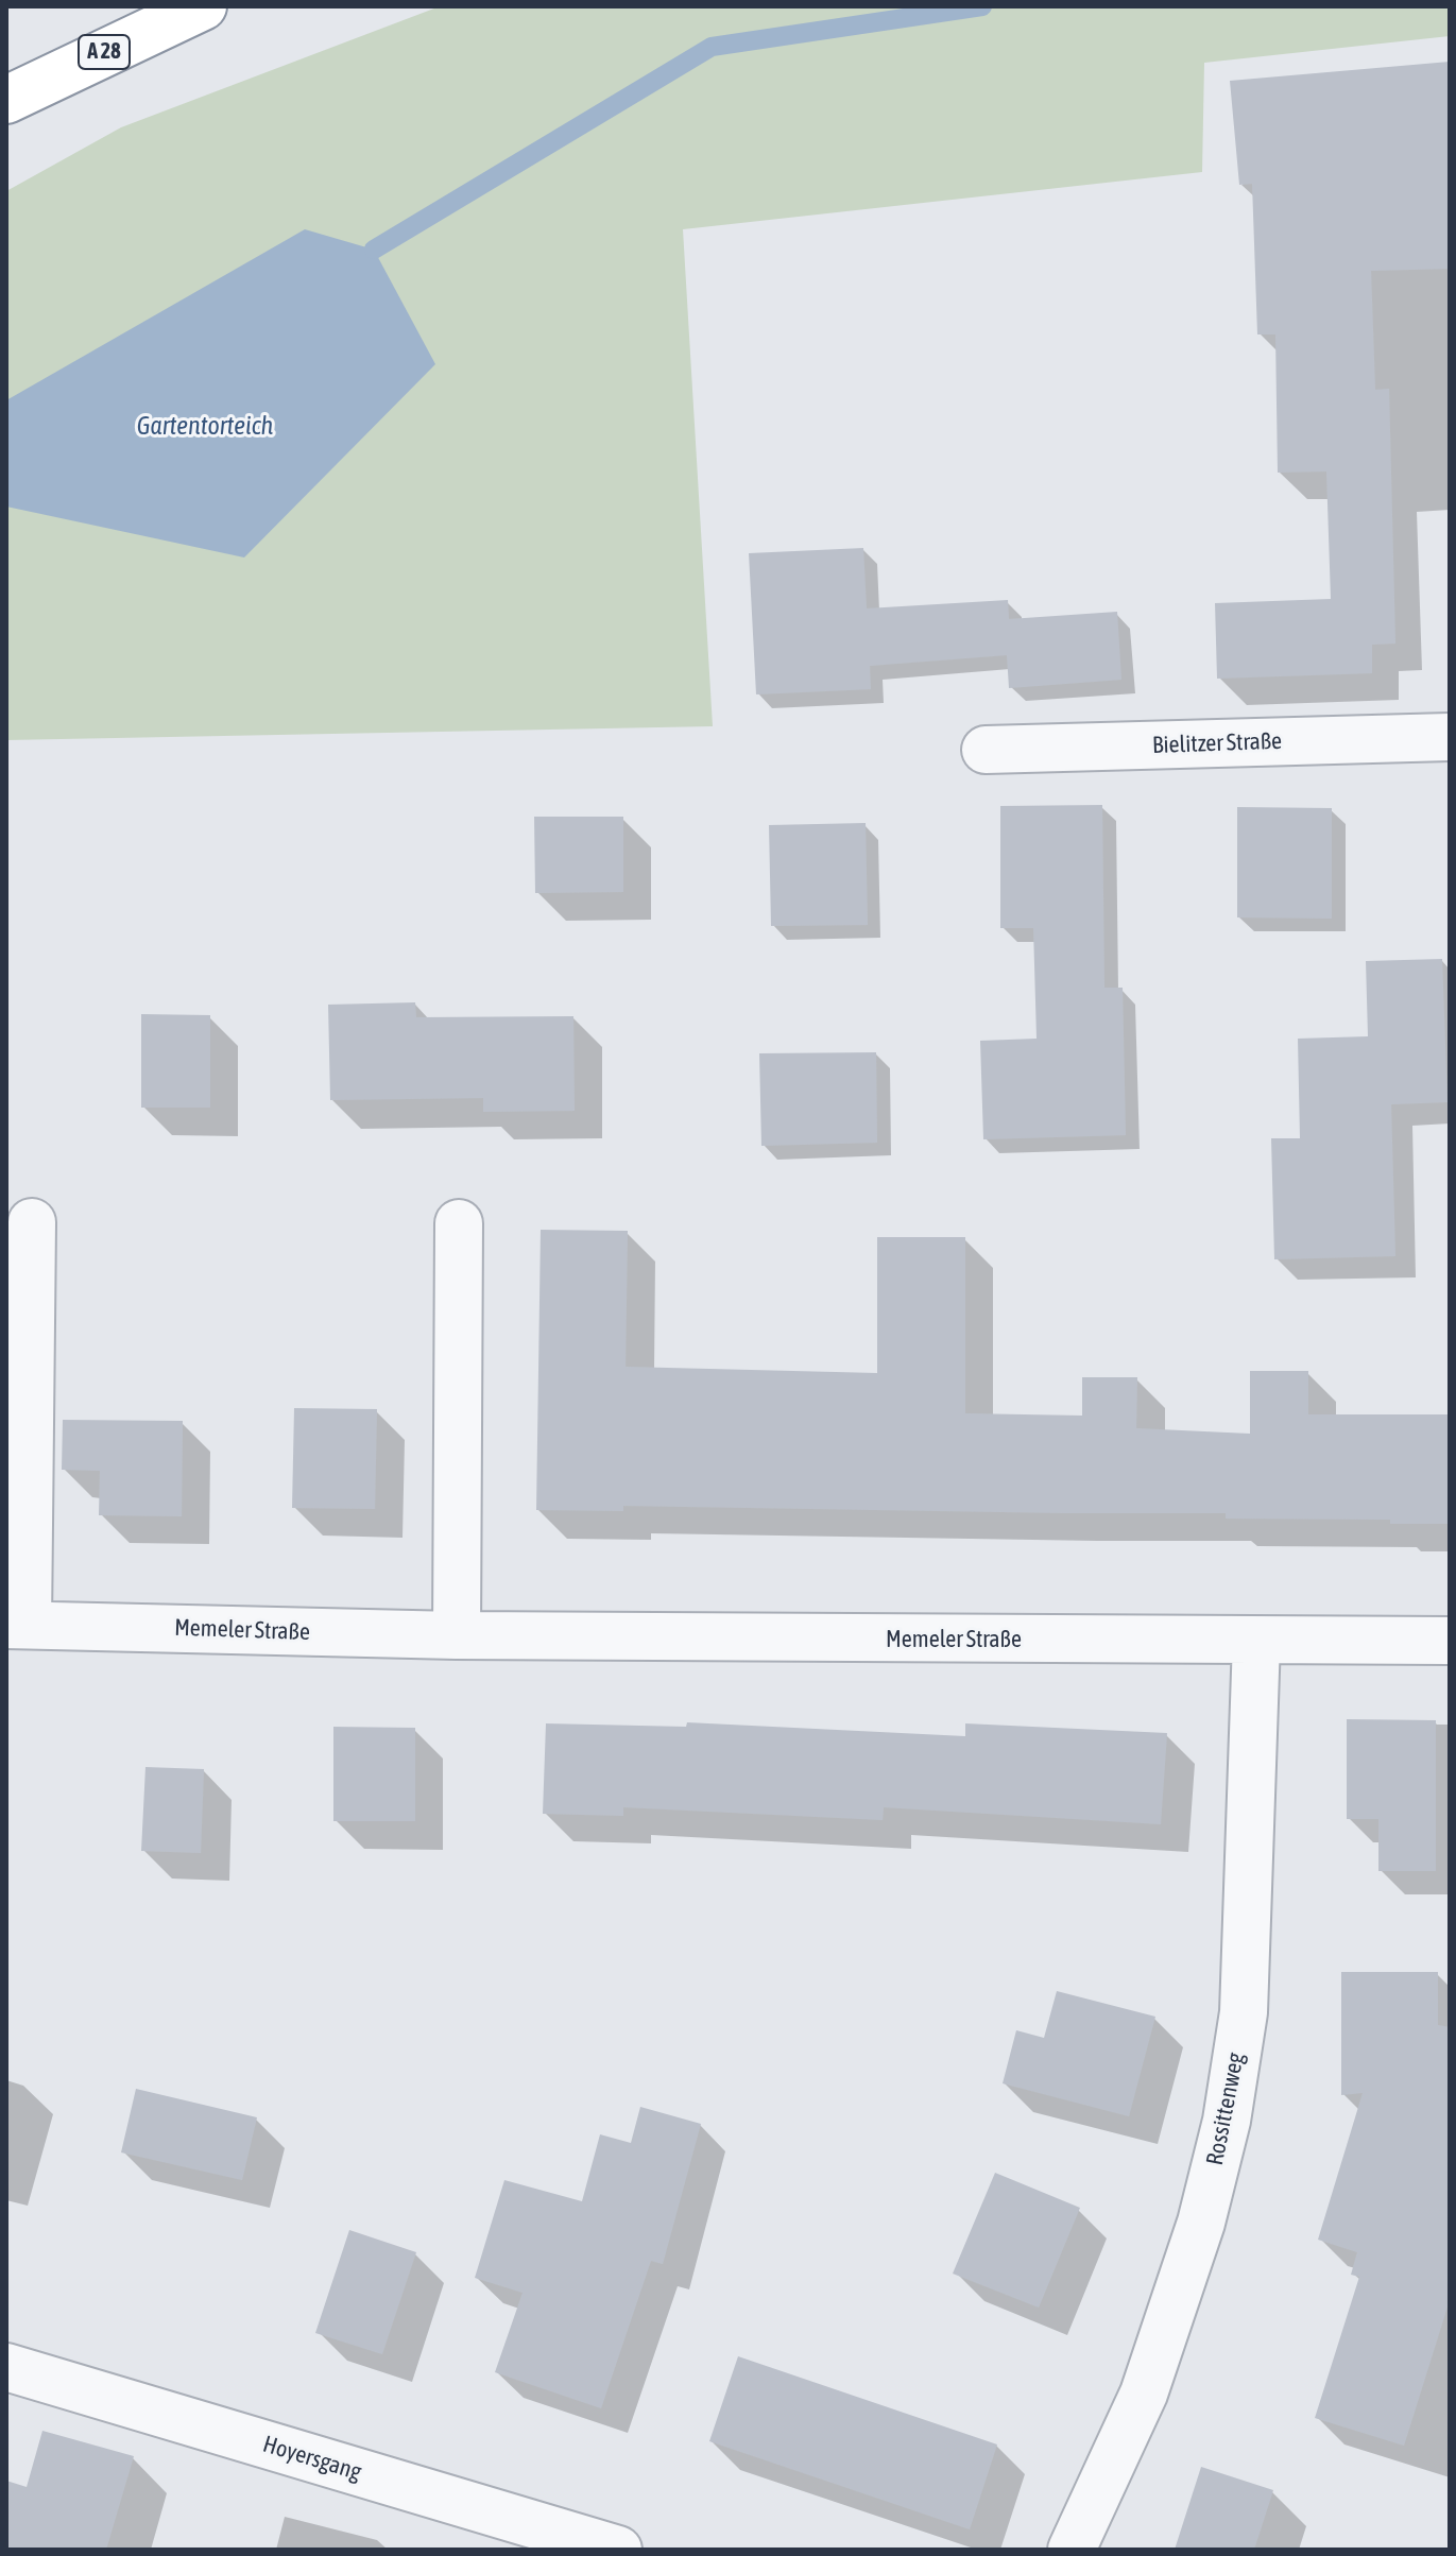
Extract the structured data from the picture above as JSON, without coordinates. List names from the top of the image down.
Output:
{
  "streets": {
    "highway": ["A 28"],
    "street": [
      "Bielitzer Straße",
      "Memeler Straße",
      "Rossittenweg",
      "Hoyersgang"
    ]
  },
  "crossings": [
    ["Memeler Straße", "Rossittenweg"]
  ],
  "water": ["Gartentorteich"]
}
